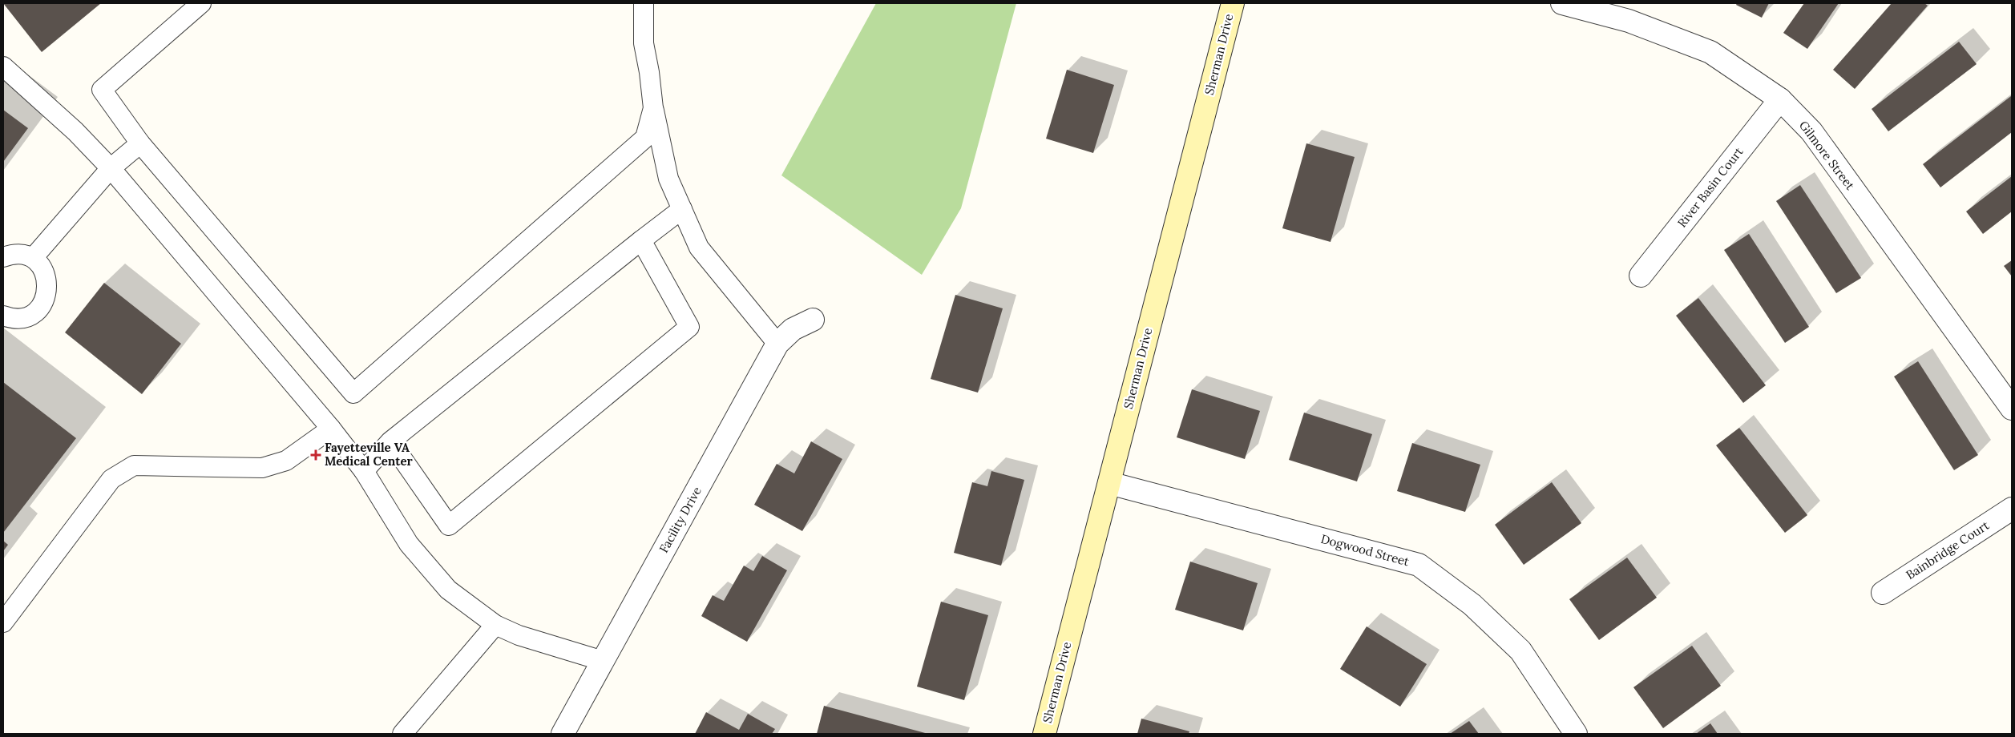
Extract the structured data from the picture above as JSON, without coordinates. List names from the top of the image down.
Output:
{
  "streets": {
    "street": [
      "Sherman Drive",
      "Gilmore Street",
      "River Basin Court",
      "Facility Drive",
      "Dogwood Street",
      "Bainbridge Court"
    ]
  },
  "crossings": [
    ["Sherman Drive", "Dogwood Street"],
    ["Gilmore Street", "River Basin Court"]
  ],
  "places": {
    "health": ["Fayetteville VA Medical Center"]
  }
}
